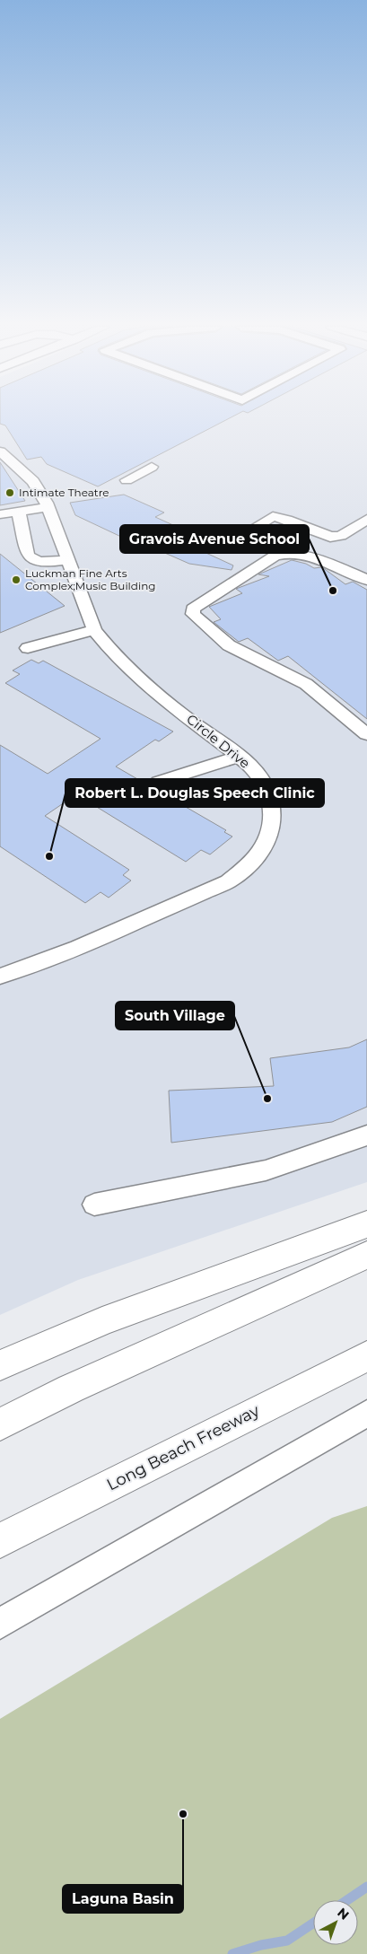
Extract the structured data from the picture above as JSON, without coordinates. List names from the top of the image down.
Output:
{
  "streets": {
    "highway": ["Long Beach Freeway"],
    "street": ["Circle Drive"]
  },
  "places": [
    "Intimate Theatre",
    "Luckman Fine Arts Complex;Music Building",
    "Gravois Avenue School",
    "Robert L. Douglas Speech Clinic",
    "South Village",
    "Laguna Basin"
  ],
  "north": "top right"
}
